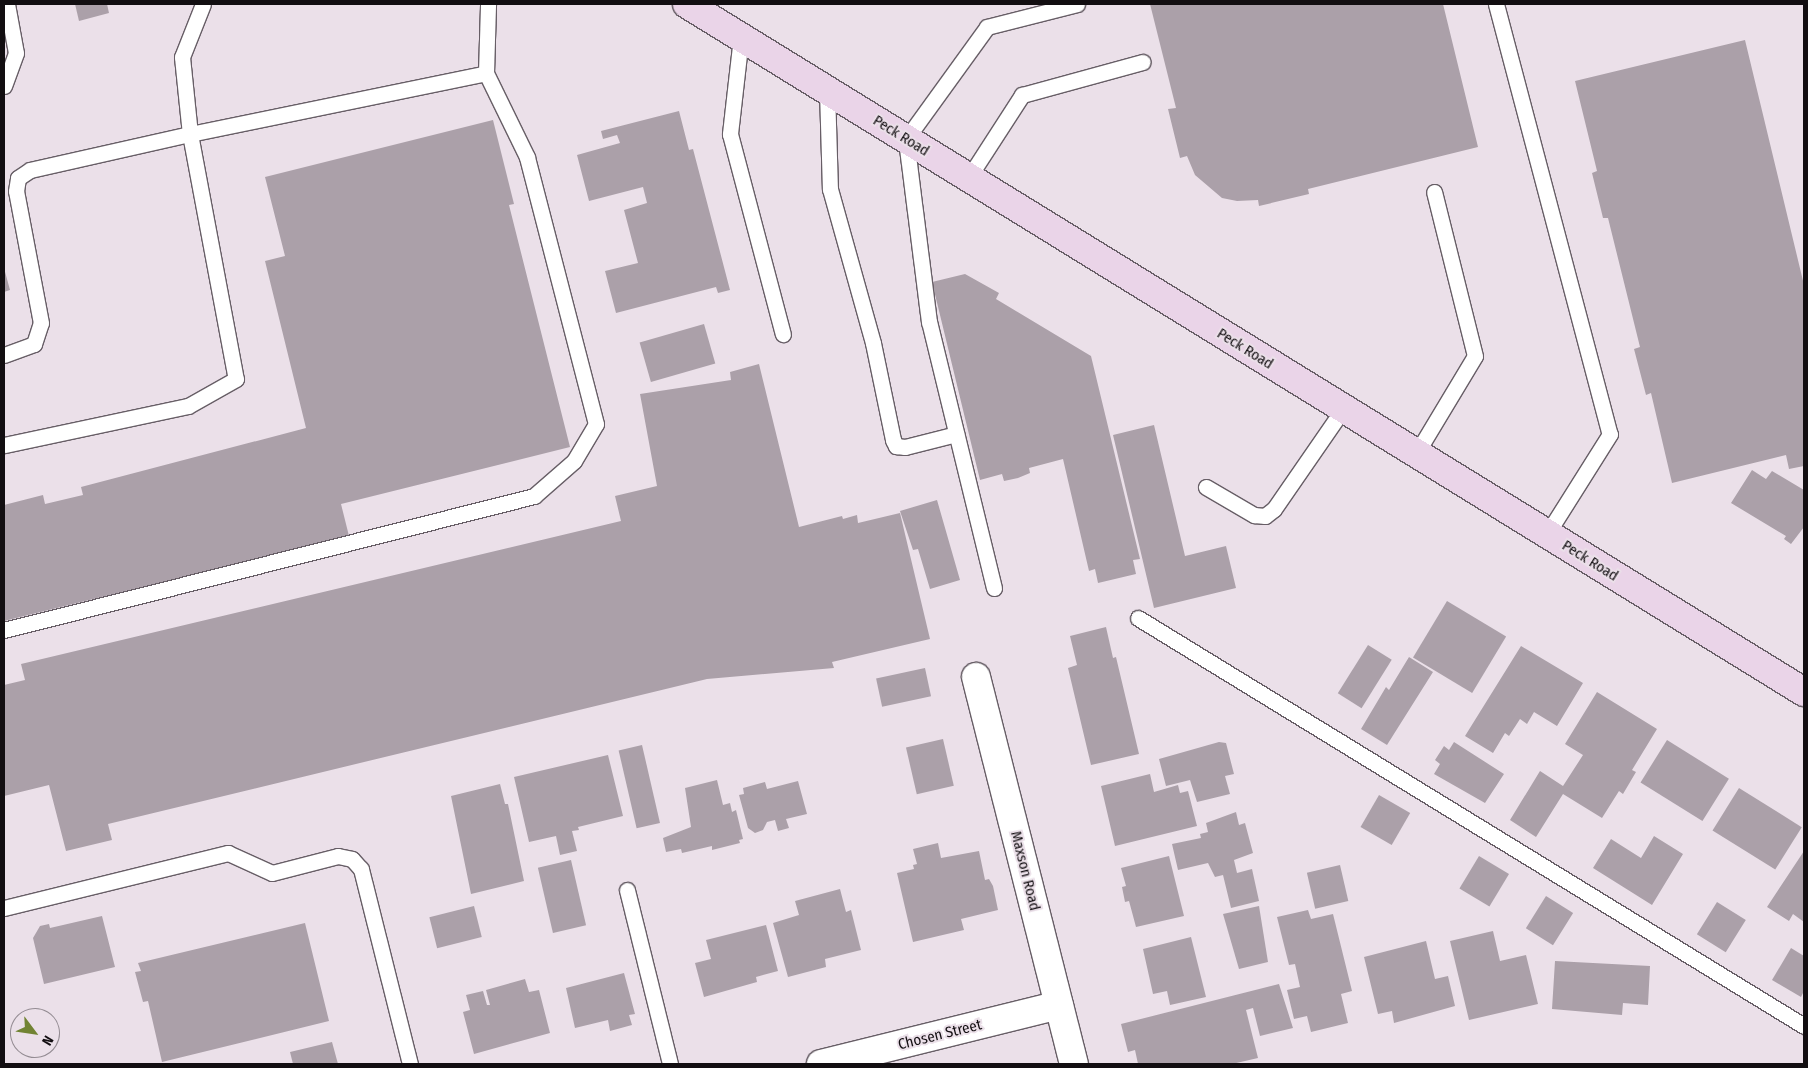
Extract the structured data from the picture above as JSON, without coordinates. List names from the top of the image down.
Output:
{
  "streets": {
    "main road": ["Peck Road"],
    "street": ["Maxson Road", "Chosen Street"]
  },
  "crossings": [
    ["Maxson Road", "Chosen Street"]
  ],
  "north": "bottom right"
}
